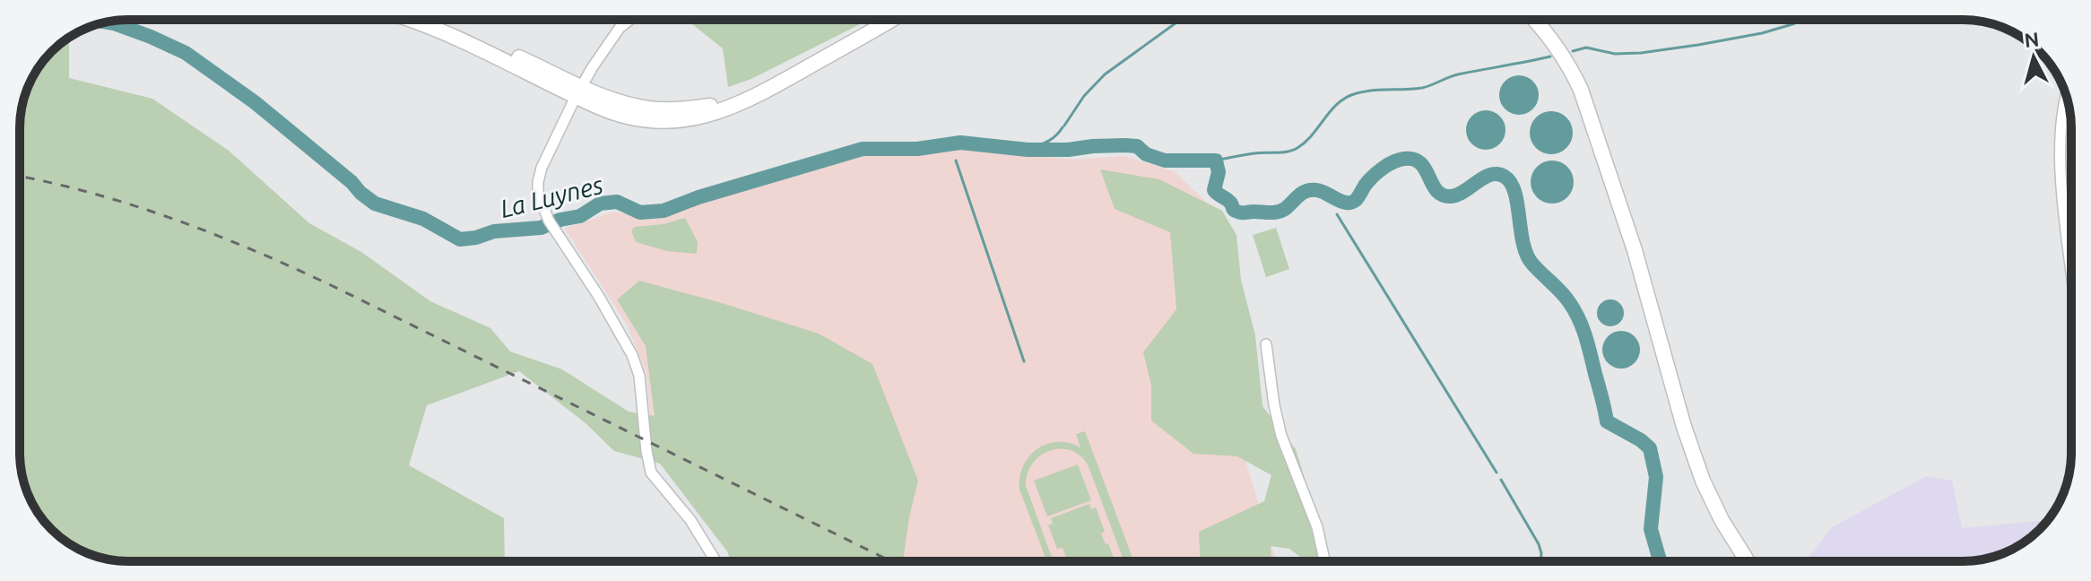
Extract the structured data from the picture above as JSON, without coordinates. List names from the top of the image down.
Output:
{
  "water": ["La Luynes"],
  "north": "top"
}
